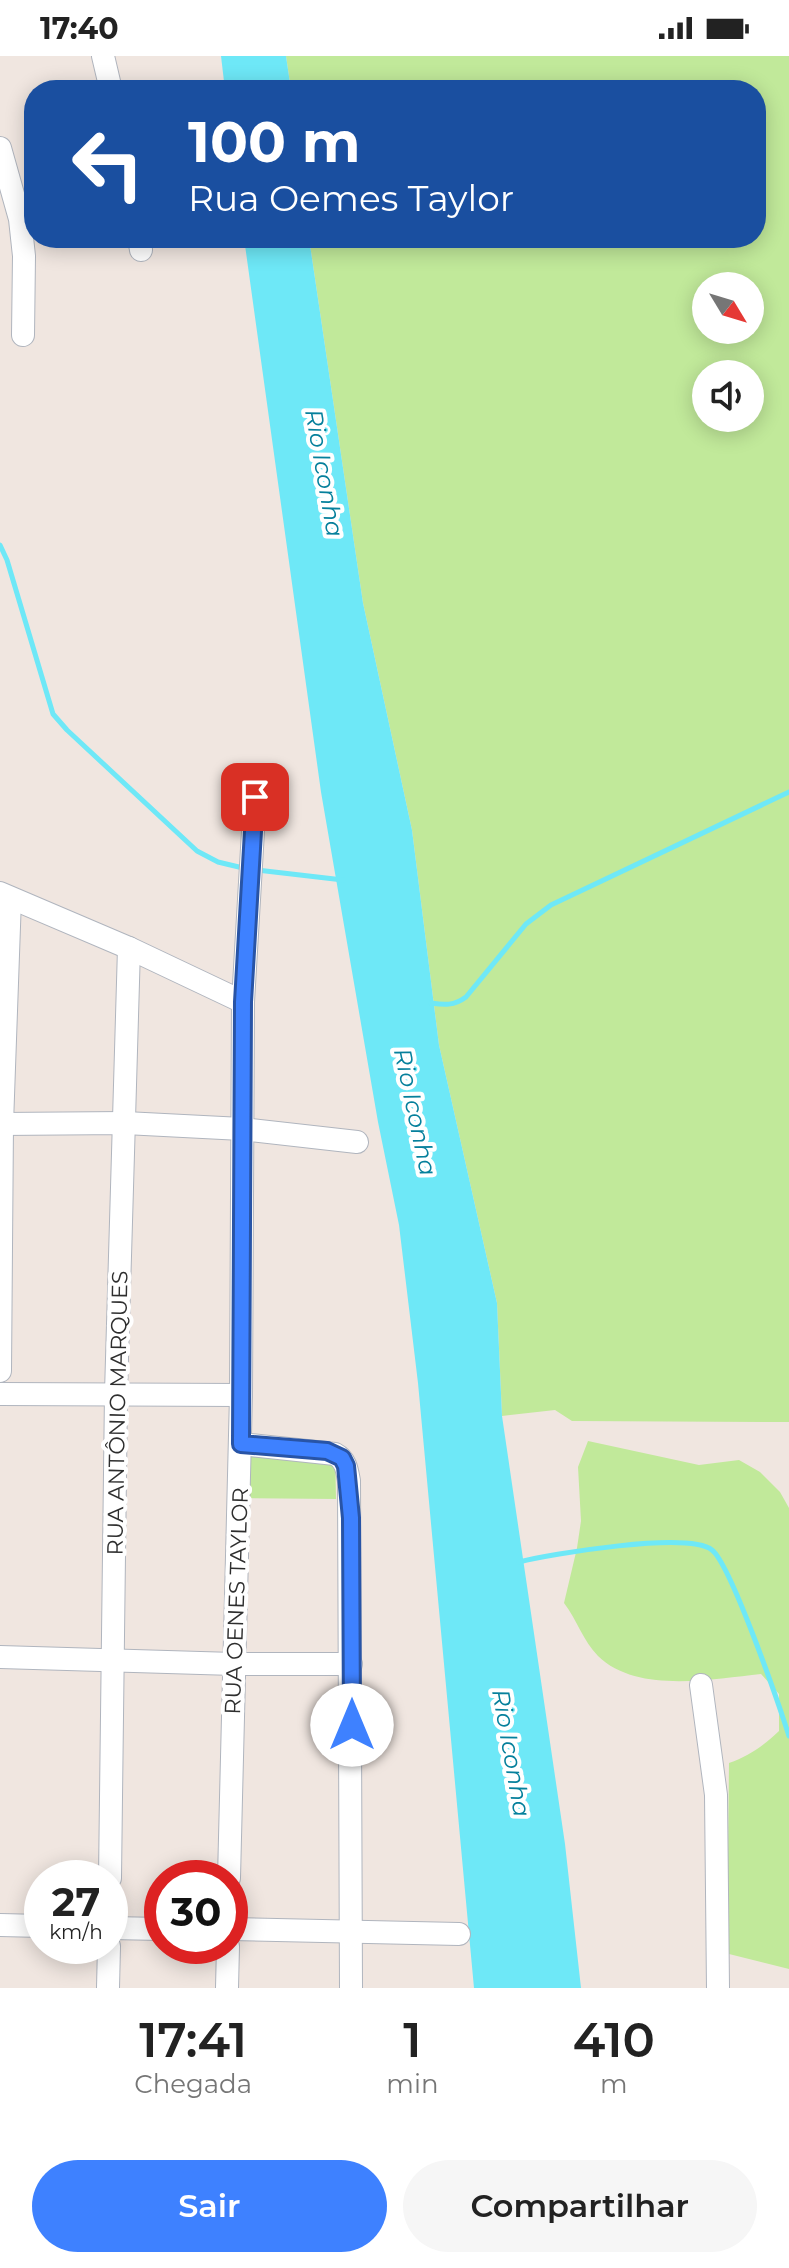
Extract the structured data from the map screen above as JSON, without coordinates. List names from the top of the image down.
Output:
{
  "streets": {
    "street": ["RUA ANTÔNIO MARQUES", "RUA OENES TAYLOR"]
  },
  "water": ["Rio Iconha"],
  "north": "bottom right",
  "page": {
    "status": "17:40",
    "turn": ["100 m", "Rua Oemes Taylor"],
    "speed": "27 km/h",
    "limit": "30",
    "eta": [
      "17:41",
      "Chegada",
      "1",
      "min",
      "410",
      "m"
    ],
    "buttons": ["Sair", "Compartilhar"]
  }
}
